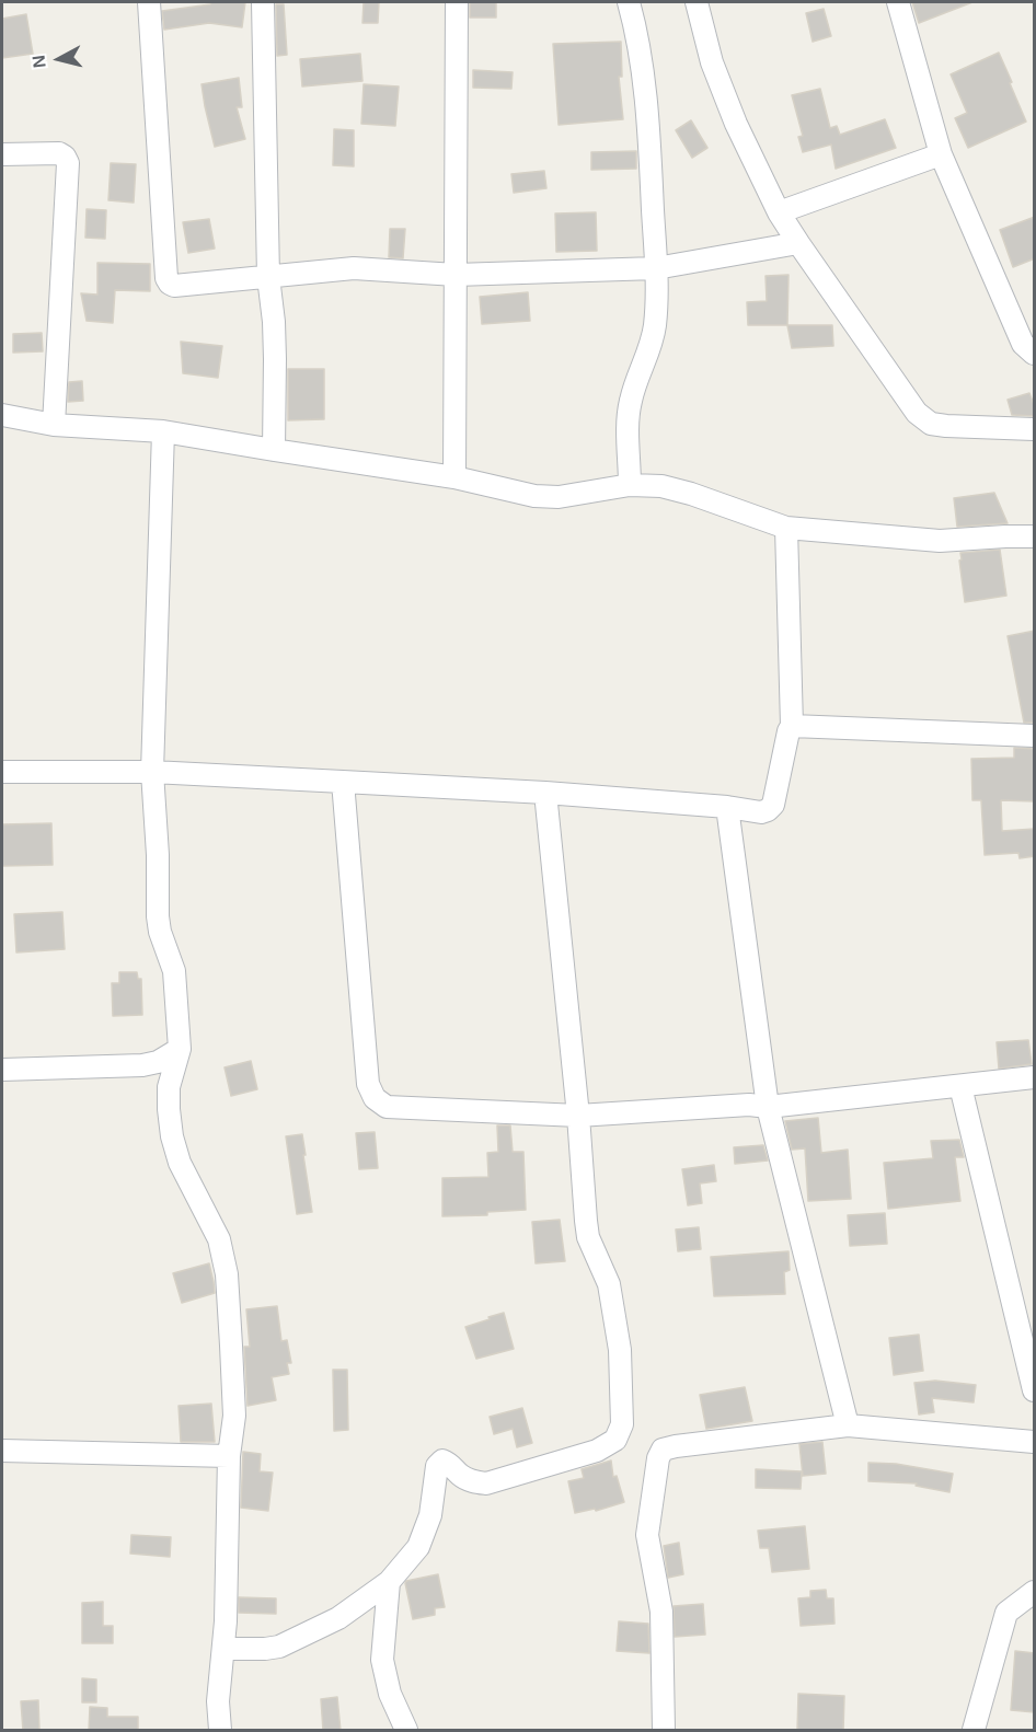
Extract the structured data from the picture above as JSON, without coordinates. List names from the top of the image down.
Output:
{
  "north": "left"
}
